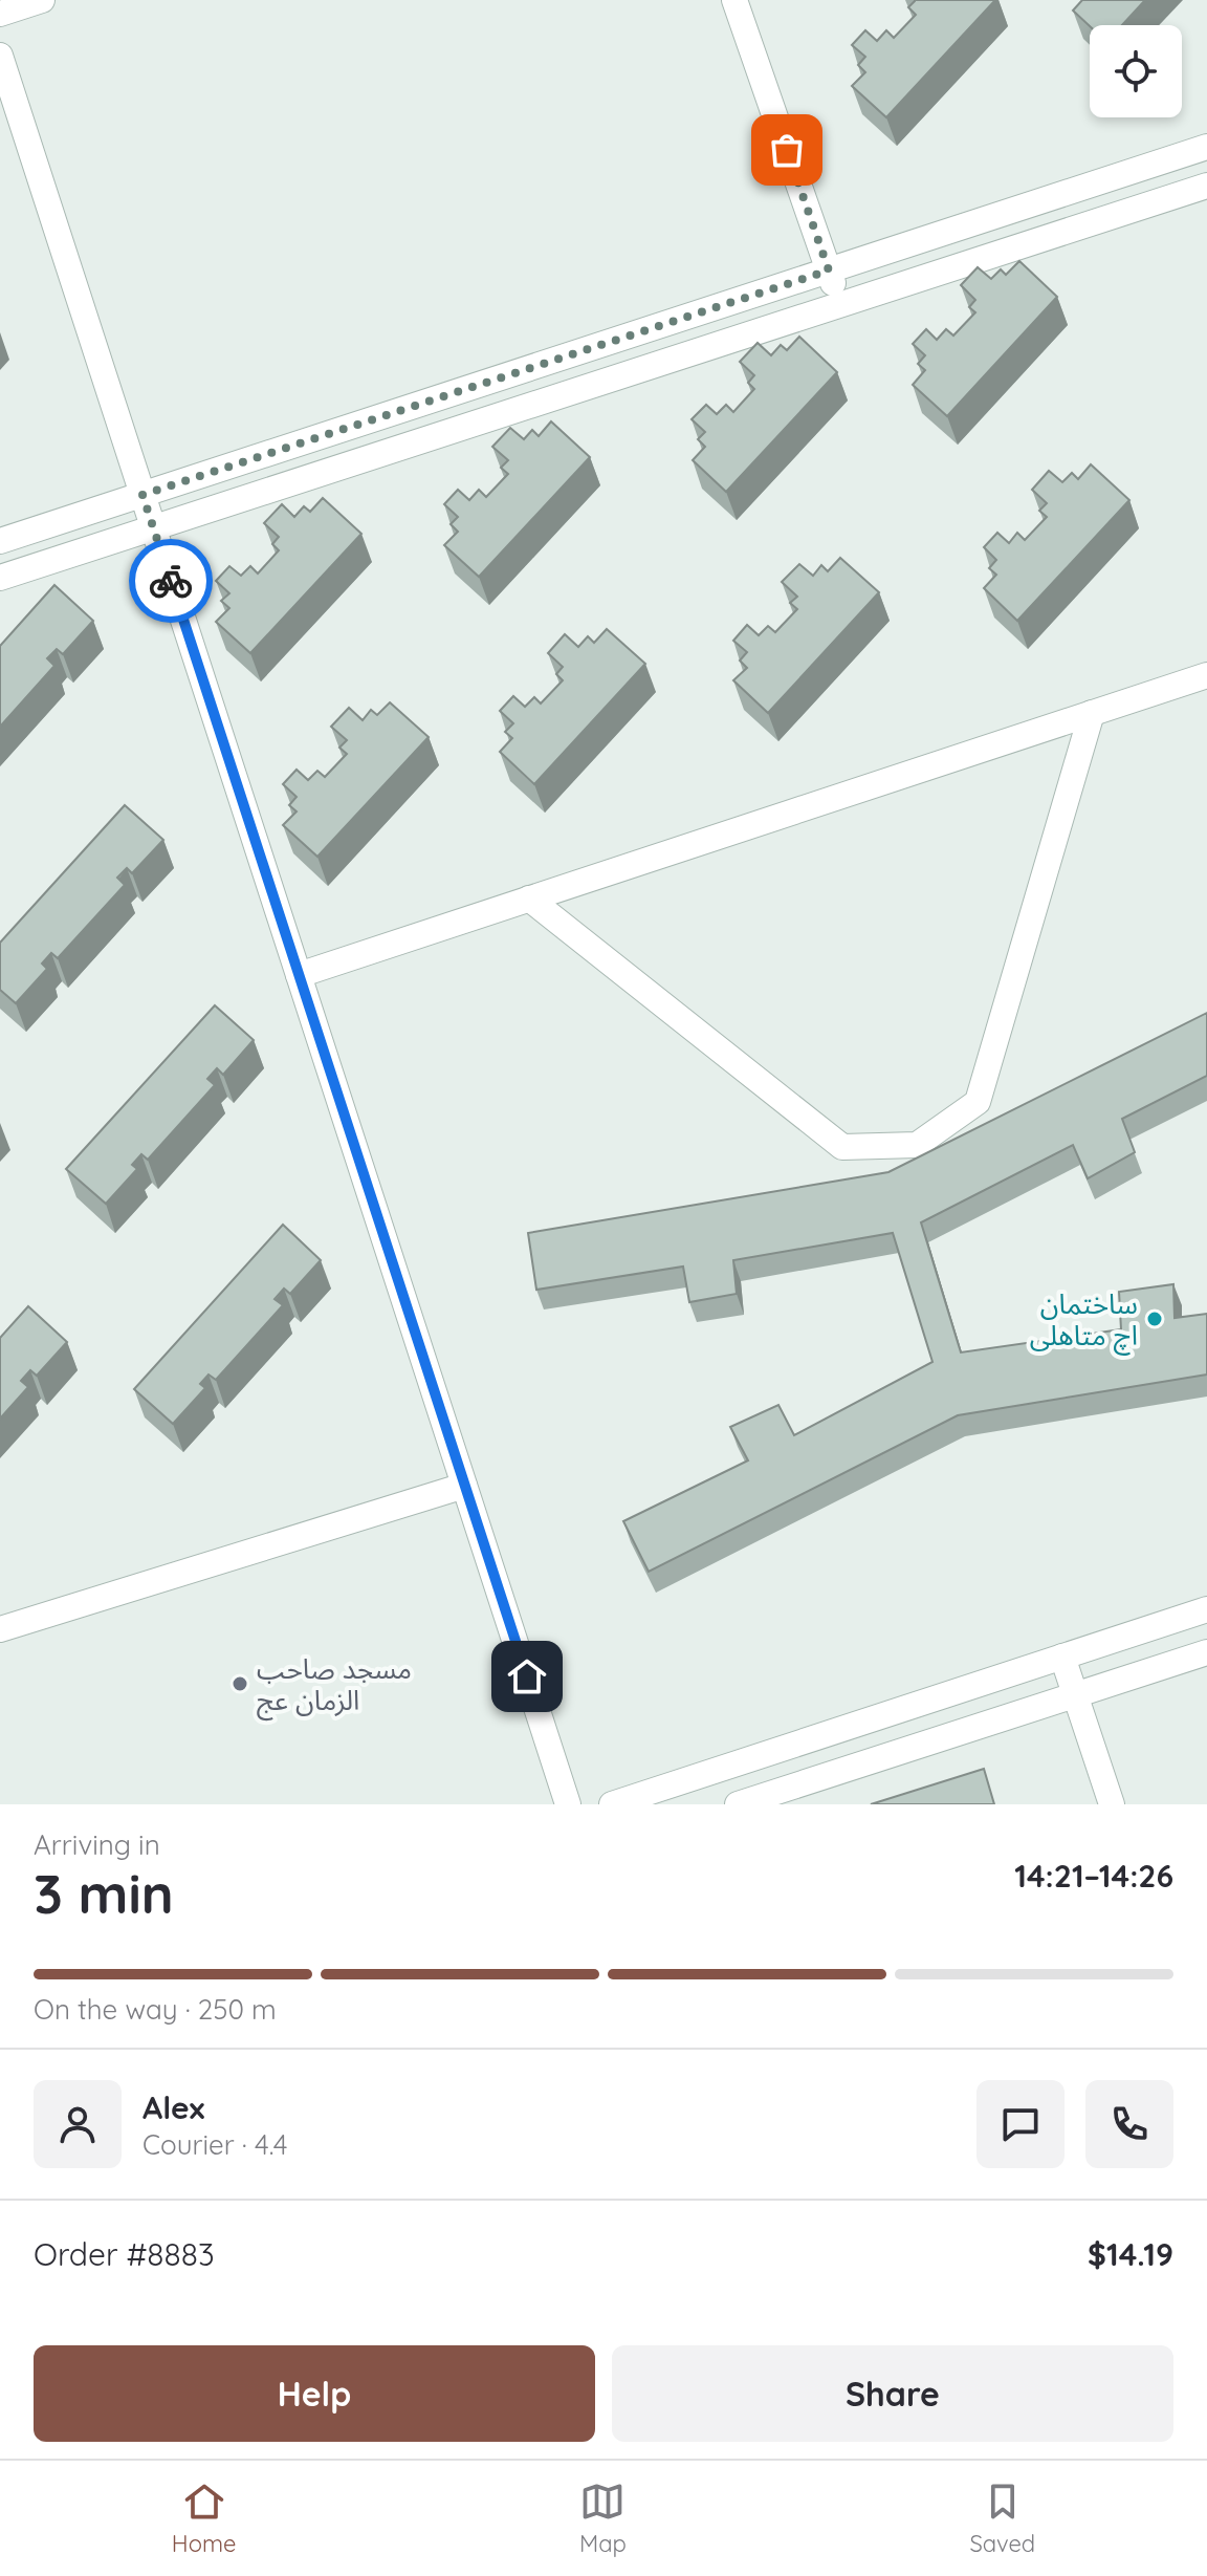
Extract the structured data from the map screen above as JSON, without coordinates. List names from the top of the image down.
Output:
{
  "places": ["ساختمان اچ متاهلی", "مسجد صاحب الزمان عج"],
  "page": {
    "heading": ["3 min", "Arriving in", "14:21–14:26"],
    "panel": [
      "Alex",
      "Courier · 4.4",
      "Order #8883",
      "$14.19"
    ],
    "bar": "On the way · 250 m",
    "buttons": ["Help", "Share"],
    "tabs": ["Home", "Map", "Saved"]
  }
}
